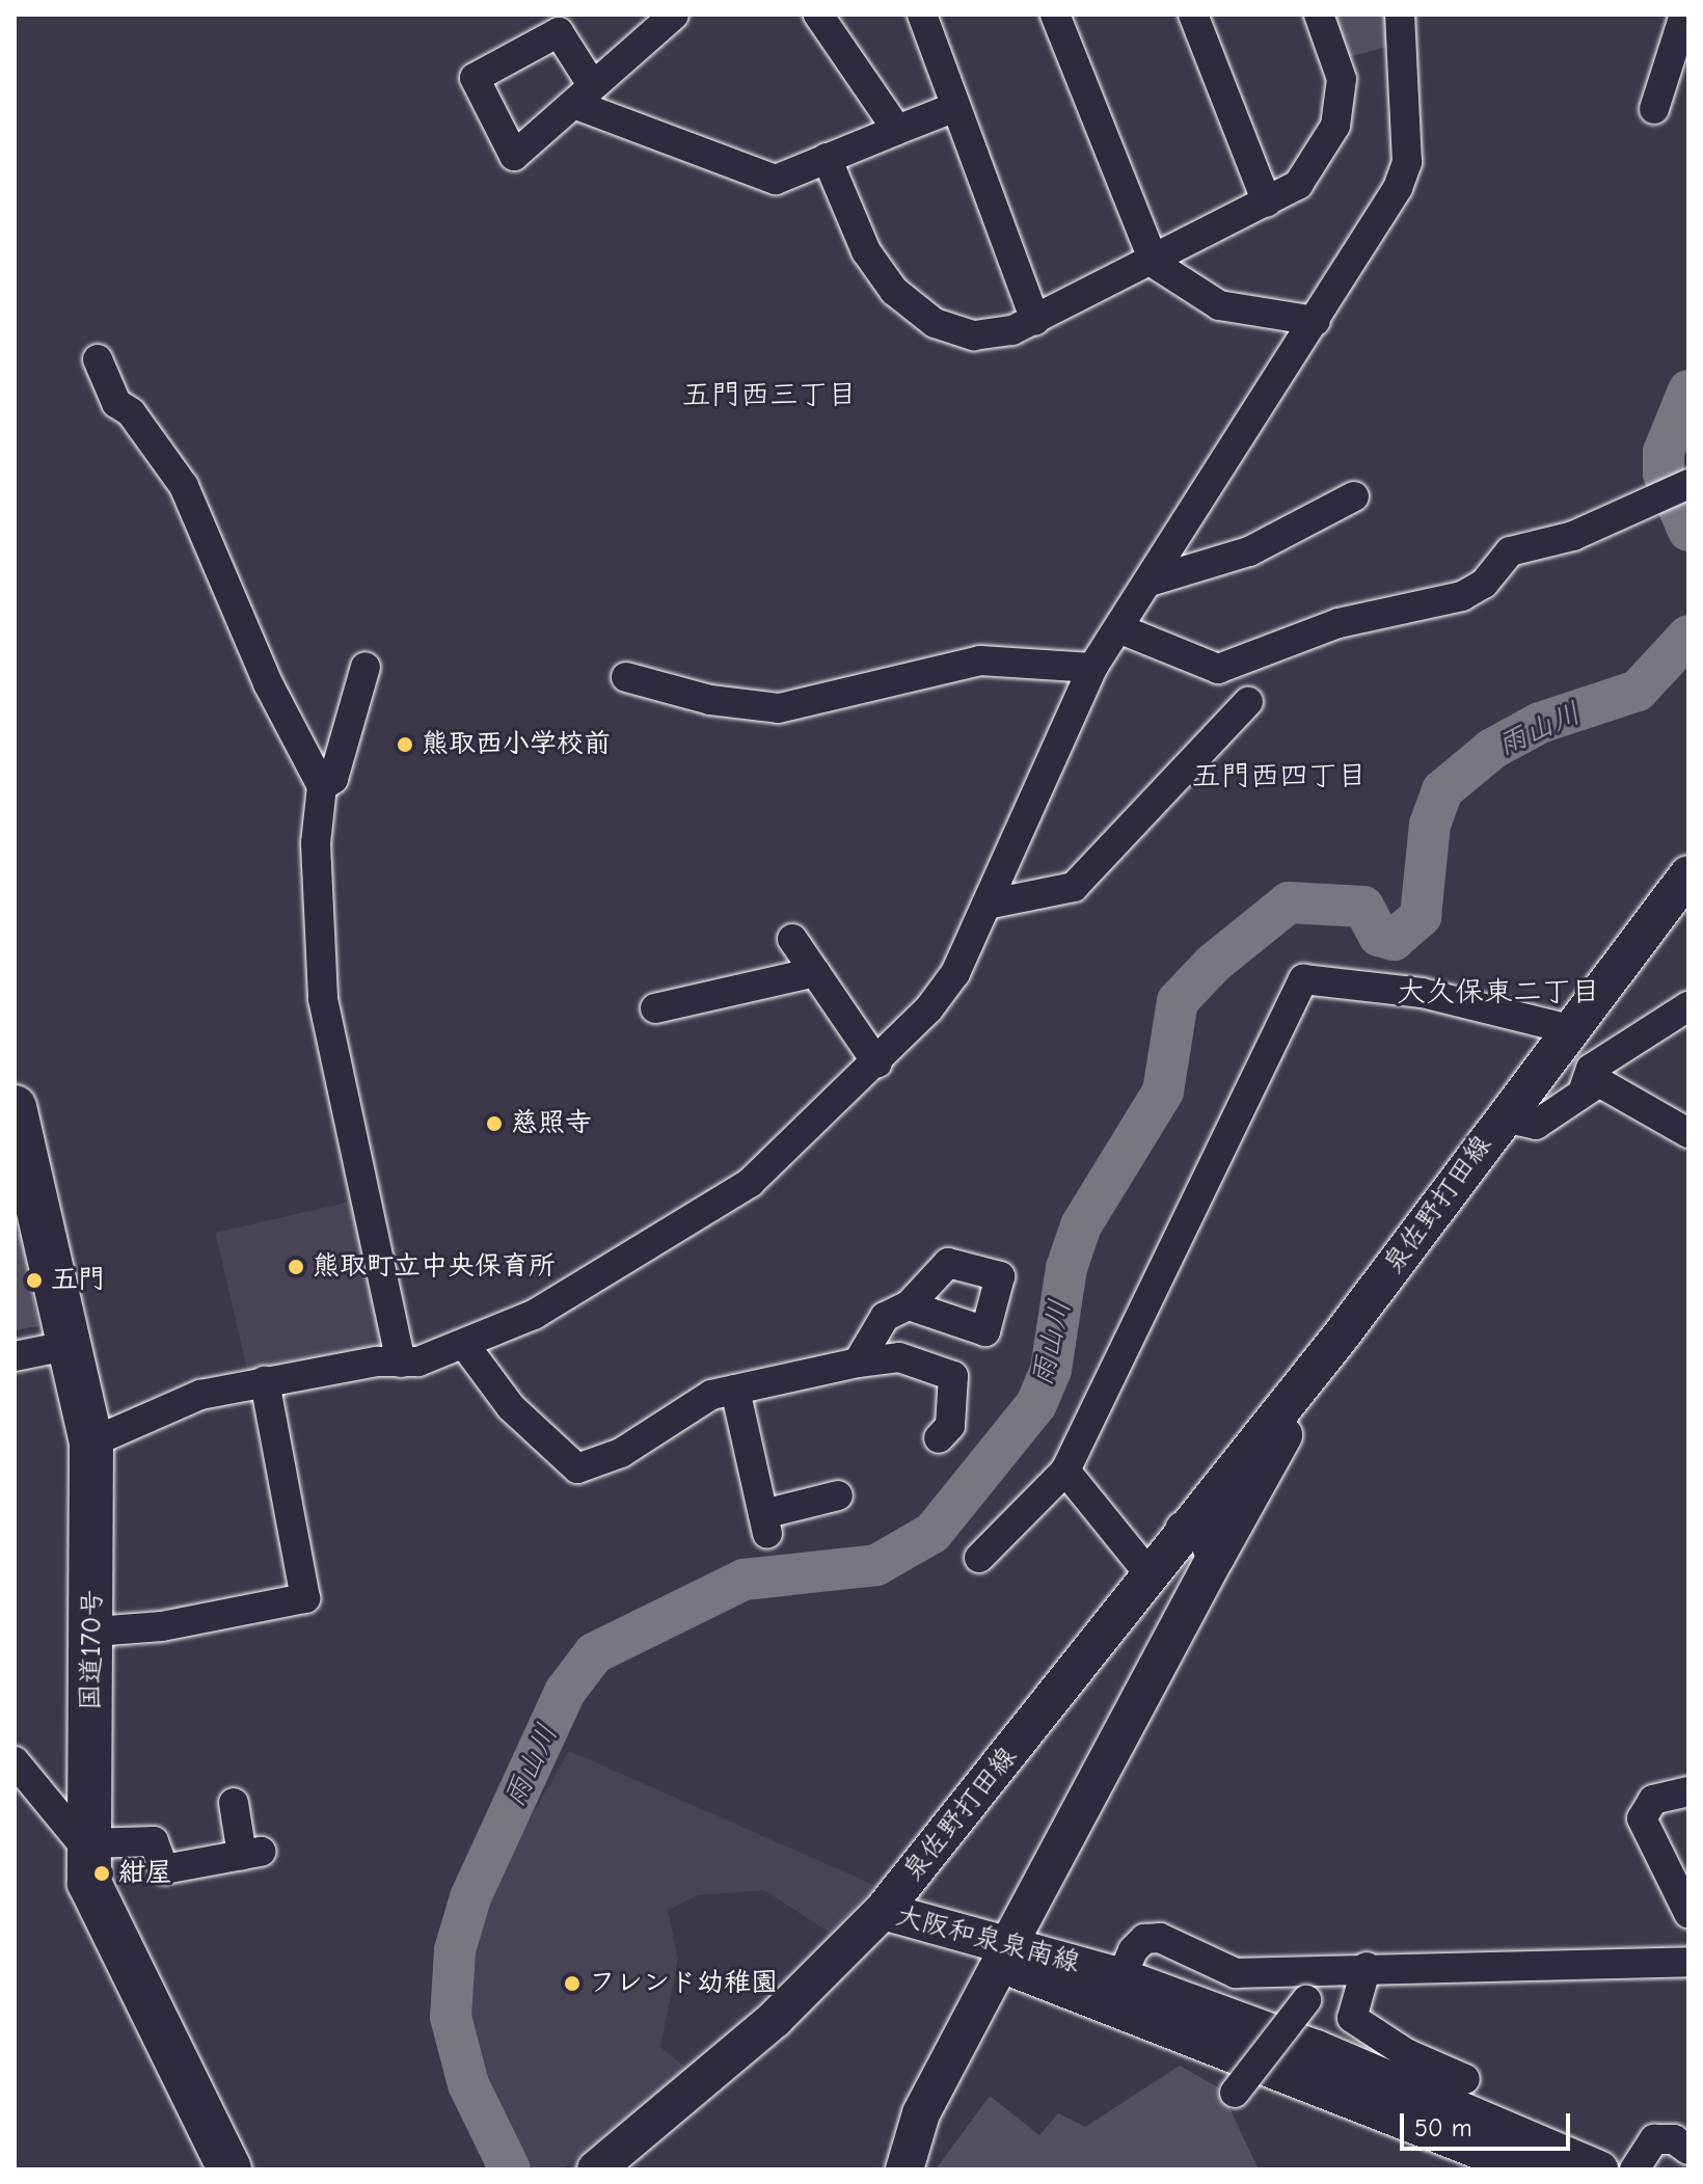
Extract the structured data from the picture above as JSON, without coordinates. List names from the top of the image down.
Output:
{
  "streets": {
    "highway": ["国道170号"],
    "main road": ["泉佐野打田線", "大阪和泉泉南線"]
  },
  "crossings": [
    ["泉佐野打田線", "大阪和泉泉南線"]
  ],
  "districts": ["五門西三丁目", "五門西四丁目", "大久保東二丁目"],
  "water": ["雨山川"],
  "places": [
    "熊取西小学校前",
    "慈照寺",
    "熊取町立中央保育所",
    "五門",
    "紺屋",
    "フレンド幼稚園"
  ],
  "scale_bar": "50 m"
}
